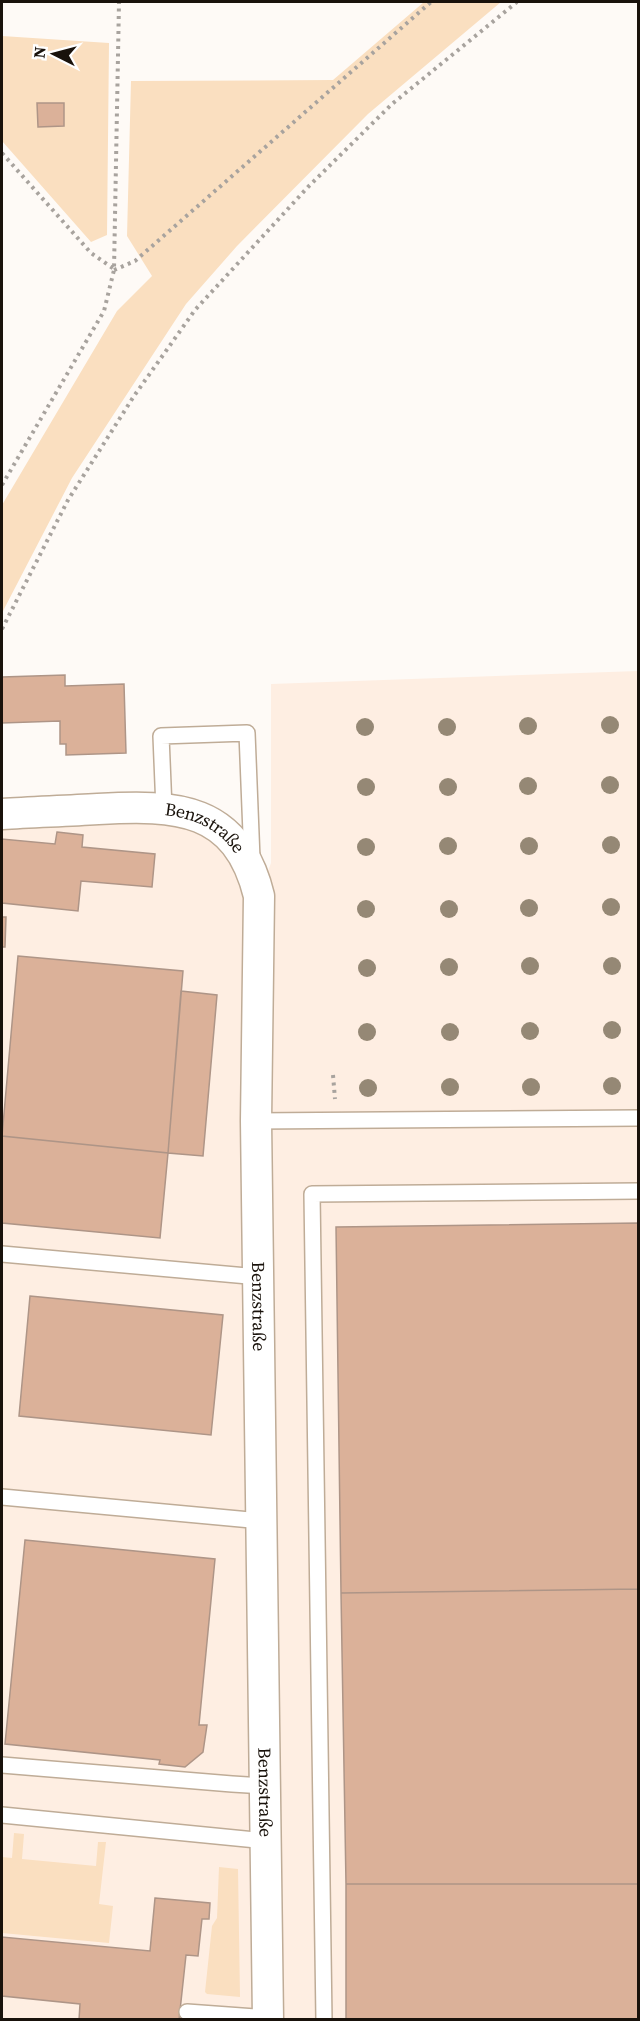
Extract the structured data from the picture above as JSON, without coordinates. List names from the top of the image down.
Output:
{
  "streets": {
    "street": ["Benzstraße"]
  },
  "north": "left"
}
